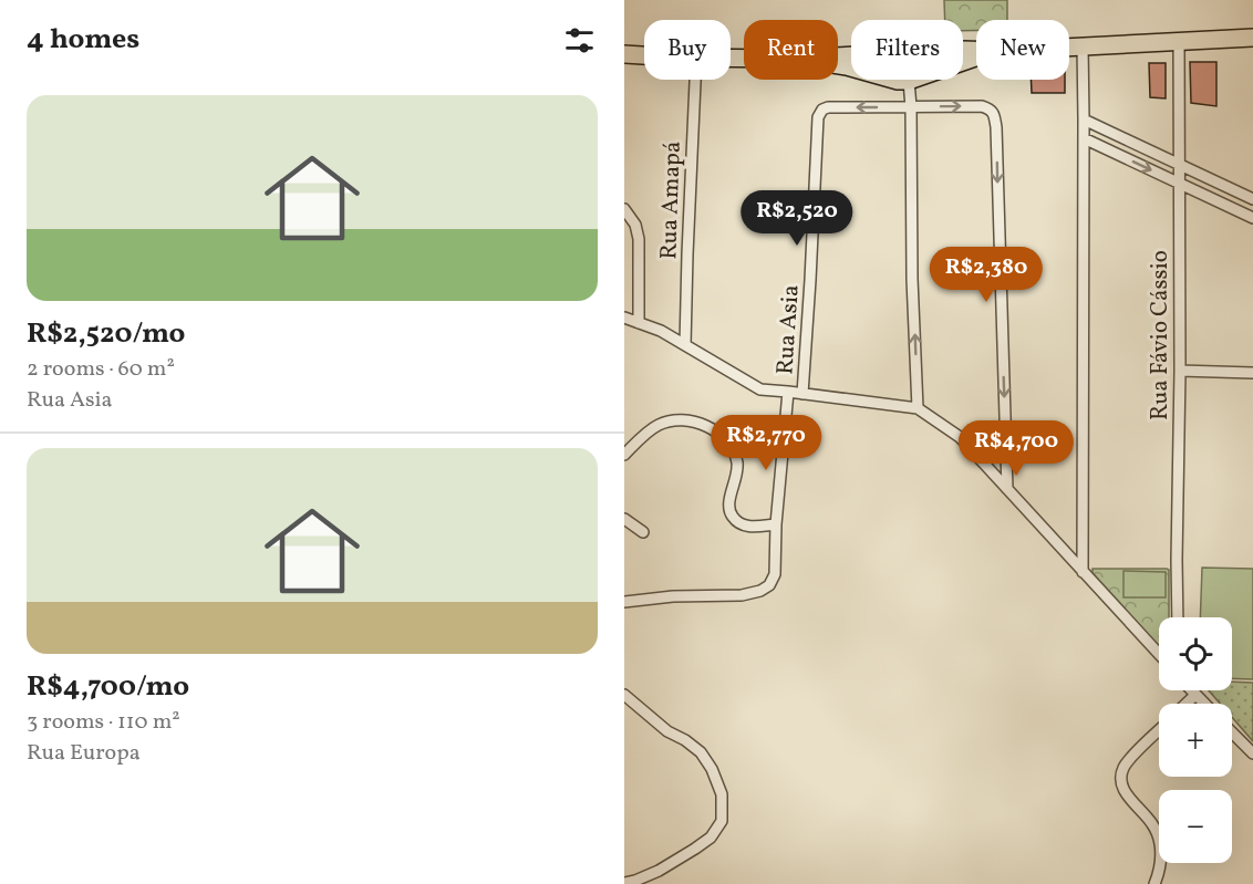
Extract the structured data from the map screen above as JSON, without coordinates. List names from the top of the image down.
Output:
{
  "streets": {
    "street": ["Rua Amapá", "Rua Asia", "Rua Fávio Cássio"]
  },
  "one_way": ["Rua Asia"],
  "page": {
    "heading": "4 homes",
    "chip": [
      "Buy",
      "Rent",
      "Filters",
      "New"
    ],
    "list": [
      {
        "name": "R$2,520/mo",
        "note": "2 rooms · 60 m² · Rua Asia"
      },
      {
        "name": "R$4,700/mo",
        "note": "3 rooms · 110 m² · Rua Europa"
      }
    ],
    "price": [
      "R$2,520",
      "R$2,380",
      "R$2,770",
      "R$4,700"
    ],
    "map_buttons": ["+", "−"]
  }
}
